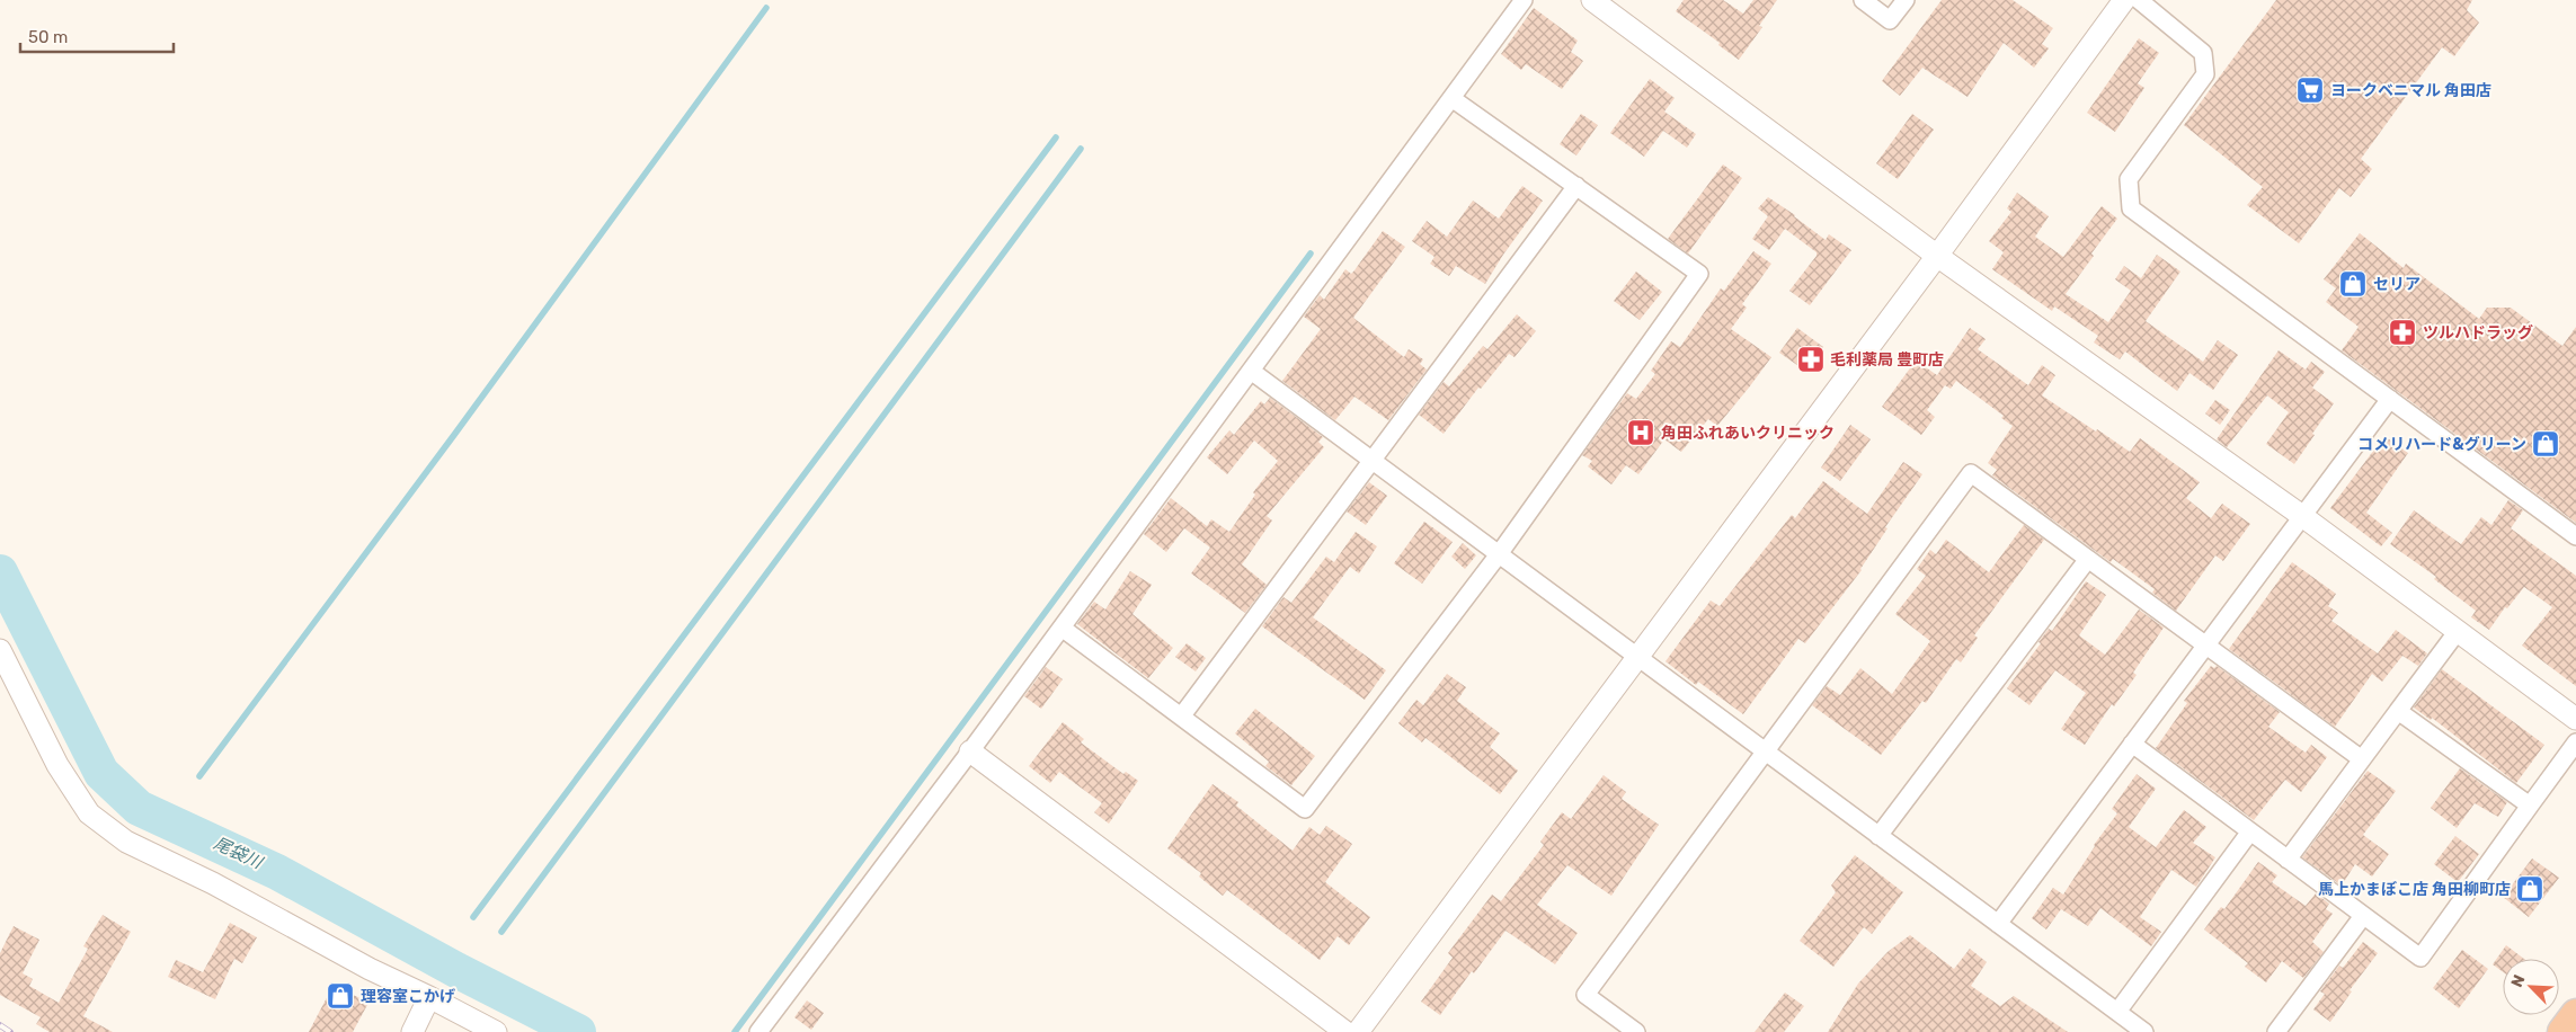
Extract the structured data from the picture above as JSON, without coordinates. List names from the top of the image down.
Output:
{
  "water": ["尾袋川"],
  "places": {
    "supermarket": ["ヨークベニマル 角田店"],
    "shop": [
      "セリア",
      "コメリハード&グリーン",
      "馬上かまぼこ店 角田柳町店",
      "理容室こかげ"
    ],
    "pharmacy": ["ツルハドラッグ", "毛利薬局 豊町店"],
    "hospital": ["角田ふれあいクリニック"]
  },
  "scale_bar": "50 m",
  "north": "top left"
}
